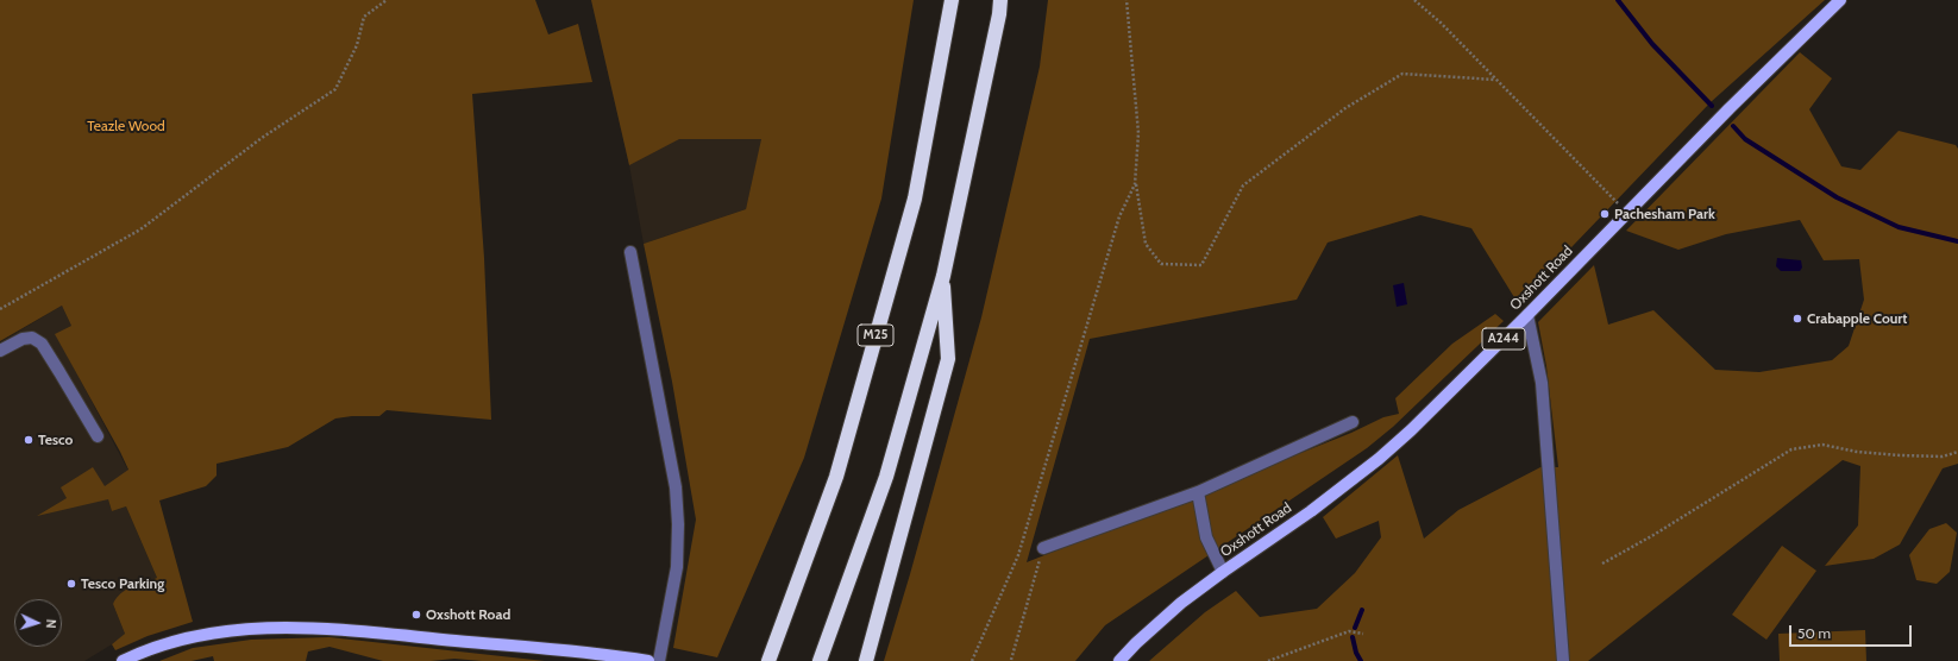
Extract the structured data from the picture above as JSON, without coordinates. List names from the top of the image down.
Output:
{
  "streets": {
    "highway": ["M25"],
    "main road": ["Oxshott Road", "A244"]
  },
  "parks": ["Teazle Wood"],
  "places": [
    "Pachesham Park",
    "Crabapple Court",
    "Tesco",
    "Tesco Parking",
    "Oxshott Road"
  ],
  "scale_bar": "50 m",
  "north": "right"
}
